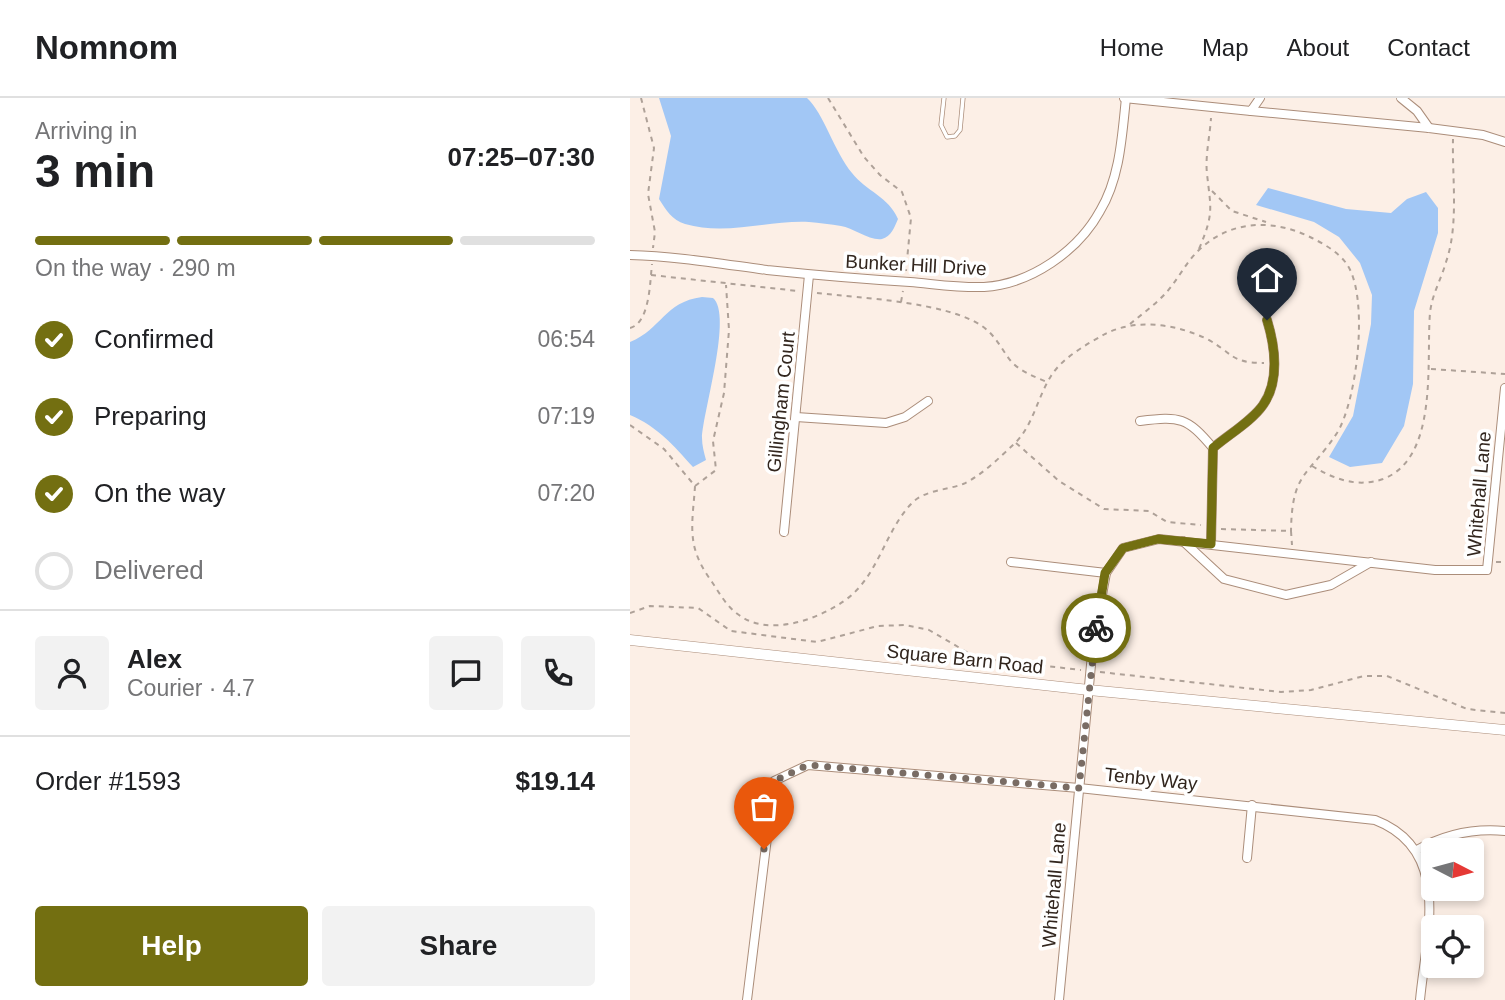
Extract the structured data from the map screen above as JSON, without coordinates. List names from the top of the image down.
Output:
{
  "streets": {
    "street": [
      "Bunker Hill Drive",
      "Gillingham Court",
      "Whitehall Lane",
      "Square Barn Road",
      "Tenby Way"
    ]
  },
  "crossings": [
    ["Bunker Hill Drive", "Gillingham Court"],
    ["Whitehall Lane", "Square Barn Road"],
    ["Whitehall Lane", "Tenby Way"]
  ],
  "north": "right",
  "page": {
    "header": "Nomnom",
    "nav": [
      "Home",
      "Map",
      "About",
      "Contact"
    ],
    "heading": ["3 min", "Arriving in", "07:25–07:30"],
    "panel": [
      "Alex",
      "Courier · 4.7",
      "Order #1593",
      "$19.14"
    ],
    "bar": "On the way · 290 m",
    "list": [
      ["Confirmed", "06:54"],
      ["Preparing", "07:19"],
      ["On the way", "07:20"],
      "Delivered"
    ],
    "buttons": ["Help", "Share"]
  }
}
